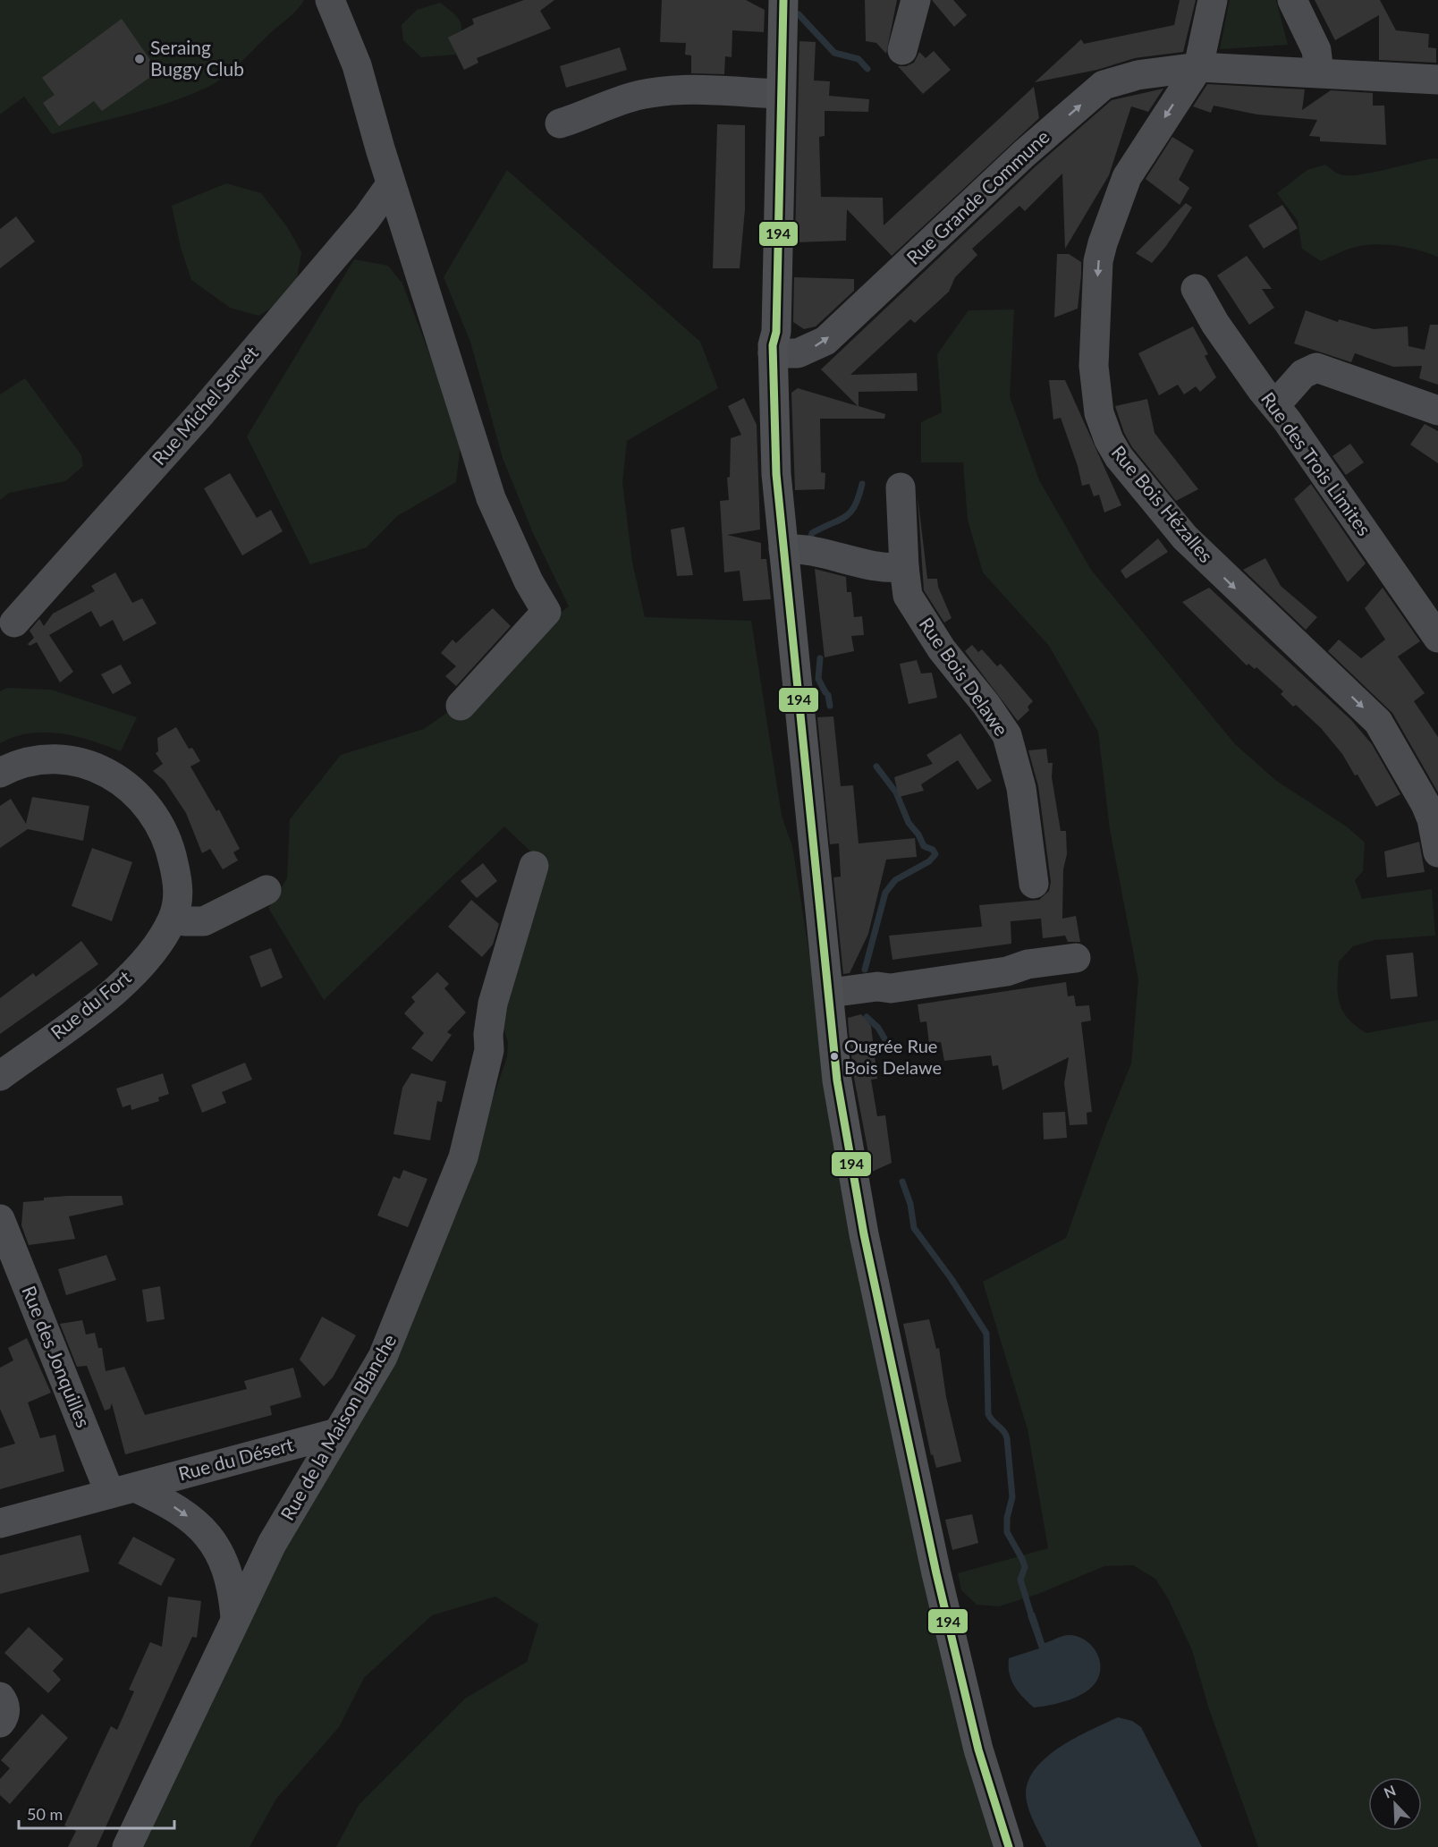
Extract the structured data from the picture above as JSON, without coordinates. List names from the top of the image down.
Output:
{
  "streets": {
    "street": [
      "Rue Grande Commune",
      "Rue Michel Servet",
      "Rue des Trois Limites",
      "Rue Bois Hézalles",
      "Rue Bois Delawe",
      "Rue du Fort",
      "Rue des Jonquilles",
      "Rue de la Maison Blanche",
      "Rue du Désert"
    ]
  },
  "crossings": [
    ["Rue Grande Commune", "Rue Bois Hézalles"],
    ["Rue des Jonquilles", "Rue du Désert"],
    ["Rue de la Maison Blanche", "Rue du Désert"]
  ],
  "one_way": ["Rue Grande Commune", "Rue Bois Hézalles"],
  "places": ["Seraing Buggy Club", "Ougrée Rue Bois Delawe"],
  "lines": ["transit line 194"],
  "scale_bar": "50 m",
  "north": "top left"
}
